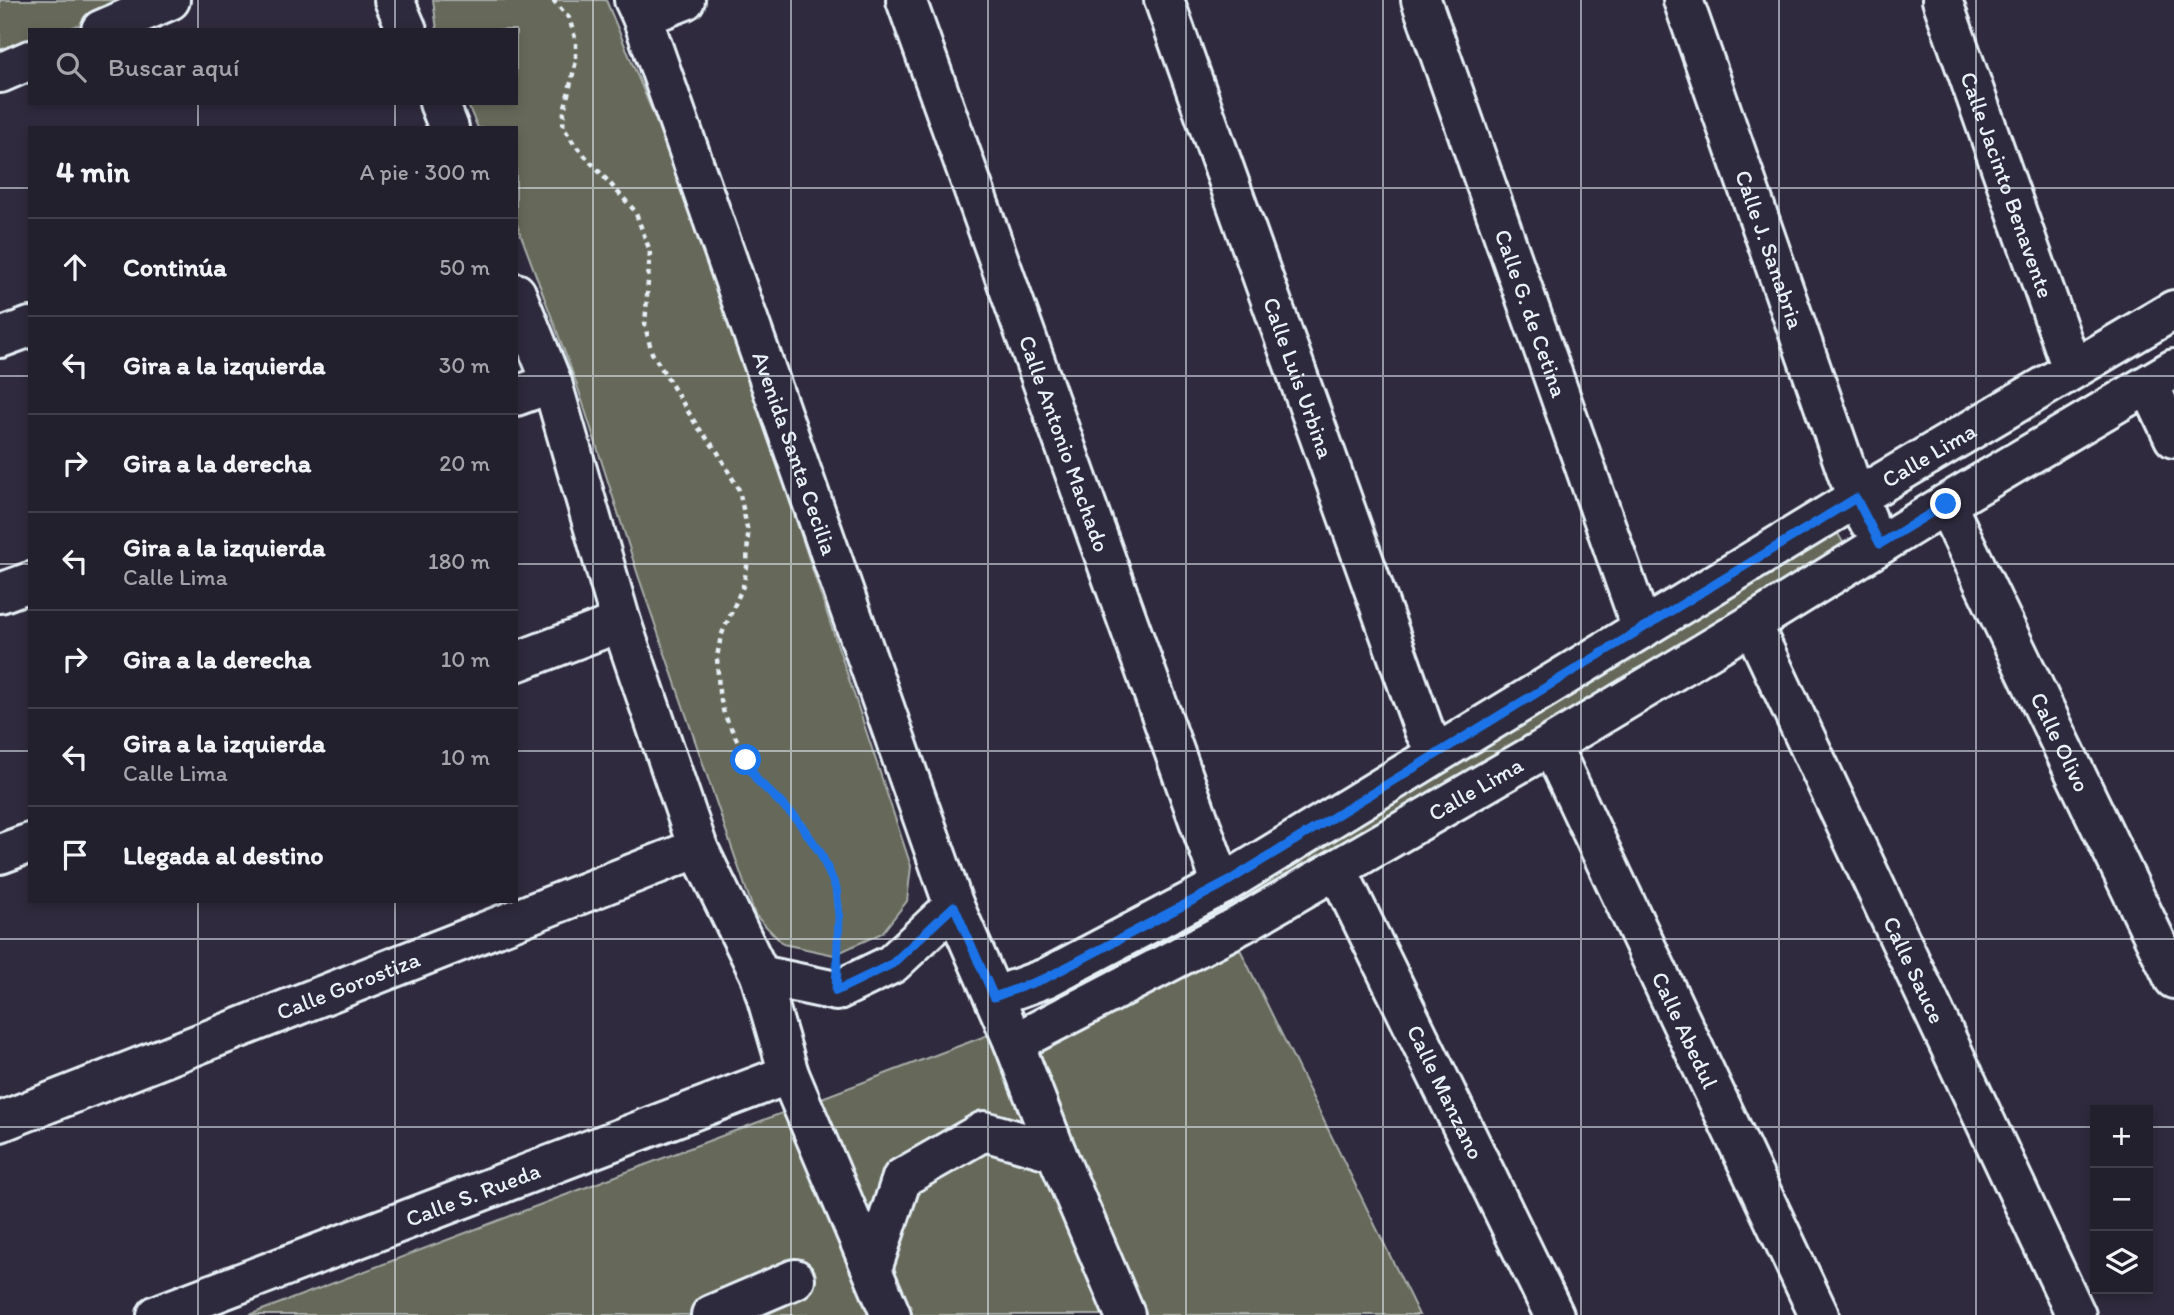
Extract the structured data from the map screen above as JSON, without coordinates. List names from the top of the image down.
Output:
{
  "streets": {
    "street": [
      "Calle Jacinto Benavente",
      "Calle J. Sanabria",
      "Calle G. de Cetina",
      "Calle Luis Urbina",
      "Calle Antonio Machado",
      "Avenida Santa Cecilia",
      "Calle Lima",
      "Calle Olivo",
      "Calle Sauce",
      "Calle Gorostiza",
      "Calle Abedul",
      "Calle Manzano",
      "Calle S. Rueda"
    ]
  },
  "crossings": [
    ["Calle Jacinto Benavente", "Calle Lima"],
    ["Calle J. Sanabria", "Calle Lima"],
    ["Calle G. de Cetina", "Calle Lima"],
    ["Calle Luis Urbina", "Calle Lima"],
    ["Calle Antonio Machado", "Calle Lima"],
    ["Avenida Santa Cecilia", "Calle Lima"],
    ["Calle Lima", "Calle Olivo"],
    ["Calle Lima", "Calle Sauce"],
    ["Calle Lima", "Calle Abedul"],
    ["Calle Lima", "Calle Manzano"]
  ],
  "page": {
    "search": "Buscar aquí",
    "heading": ["4 min", "A pie · 300 m"],
    "list": [
      ["Continúa", "50 m"],
      ["Gira a la izquierda", "30 m"],
      ["Gira a la derecha", "20 m"],
      ["Gira a la izquierda", "Calle Lima", "180 m"],
      ["Gira a la derecha", "10 m"],
      ["Gira a la izquierda", "Calle Lima", "10 m"],
      "Llegada al destino"
    ],
    "map_buttons": ["+", "−"]
  }
}
